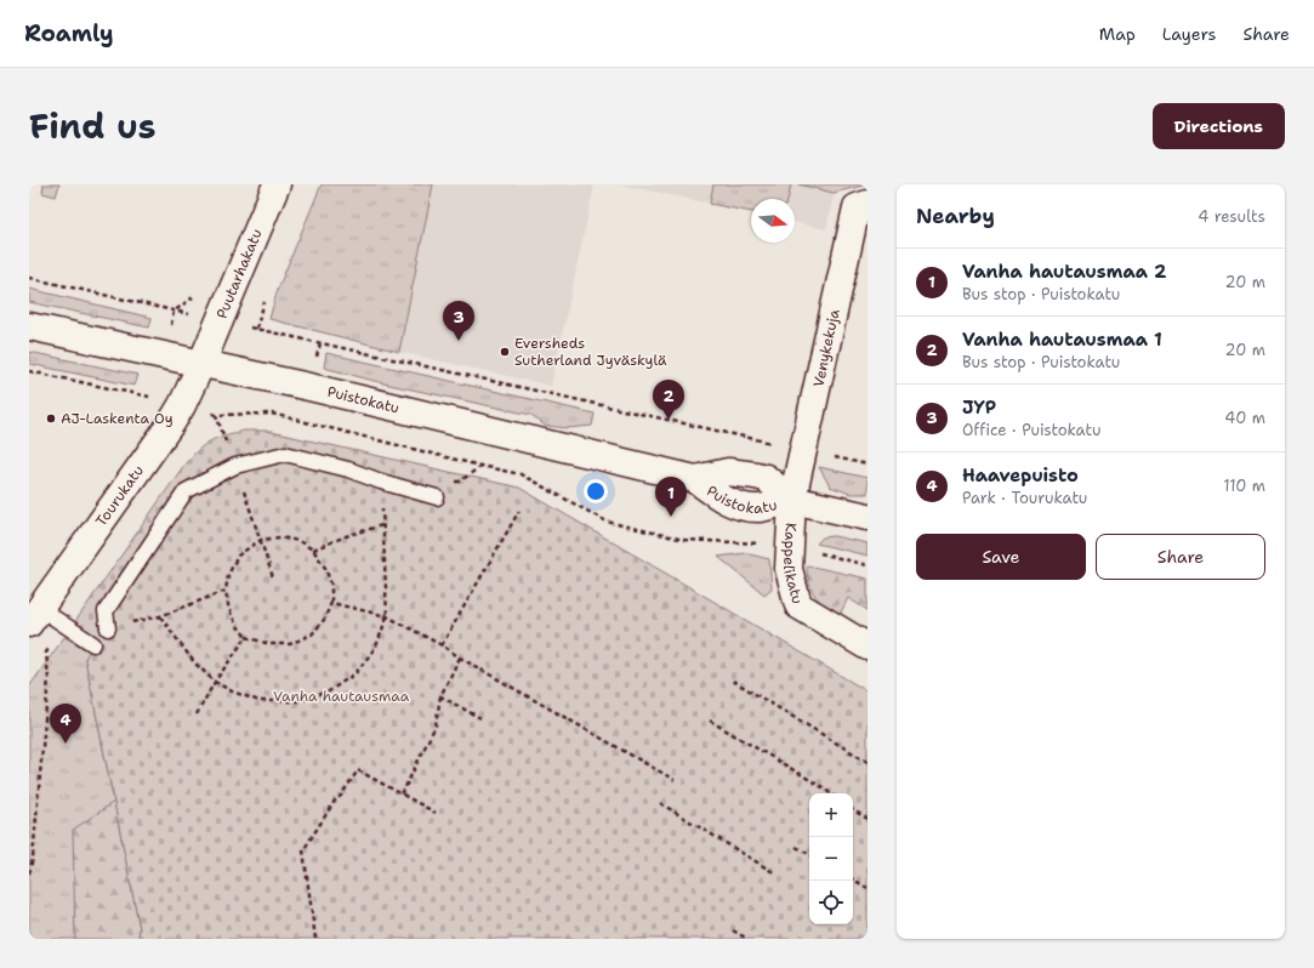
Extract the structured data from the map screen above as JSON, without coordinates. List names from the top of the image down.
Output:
{
  "streets": {
    "street": [
      "Puutarhakatu",
      "Venykekuja",
      "Puistokatu",
      "Tourukatu",
      "Kappelikatu"
    ]
  },
  "crossings": [
    ["Puutarhakatu", "Puistokatu"],
    ["Puutarhakatu", "Tourukatu"],
    ["Venykekuja", "Puistokatu"],
    ["Venykekuja", "Kappelikatu"],
    ["Puistokatu", "Tourukatu"],
    ["Puistokatu", "Kappelikatu"]
  ],
  "parks": ["Vanha hautausmaa"],
  "places": ["Eversheds Sutherland Jyväskylä", "AJ-Laskenta Oy"],
  "north": "right",
  "page": {
    "header": "Roamly",
    "nav": ["Map", "Layers", "Share"],
    "title": "Find us",
    "buttons": [
      "Directions",
      ["Save", "Share"]
    ],
    "heading": ["Nearby", "4 results"],
    "list": [
      {
        "mark": "1",
        "name": "Vanha hautausmaa 2",
        "note": "Bus stop · Puistokatu",
        "value": "20 m"
      },
      {
        "mark": "2",
        "name": "Vanha hautausmaa 1",
        "note": "Bus stop · Puistokatu",
        "value": "20 m"
      },
      {
        "mark": "3",
        "name": "JYP",
        "note": "Office · Puistokatu",
        "value": "40 m"
      },
      {
        "mark": "4",
        "name": "Haavepuisto",
        "note": "Park · Tourukatu",
        "value": "110 m"
      }
    ],
    "pins": [
      "3",
      "2",
      "1",
      "4"
    ],
    "map_buttons": ["+", "−"]
  }
}
